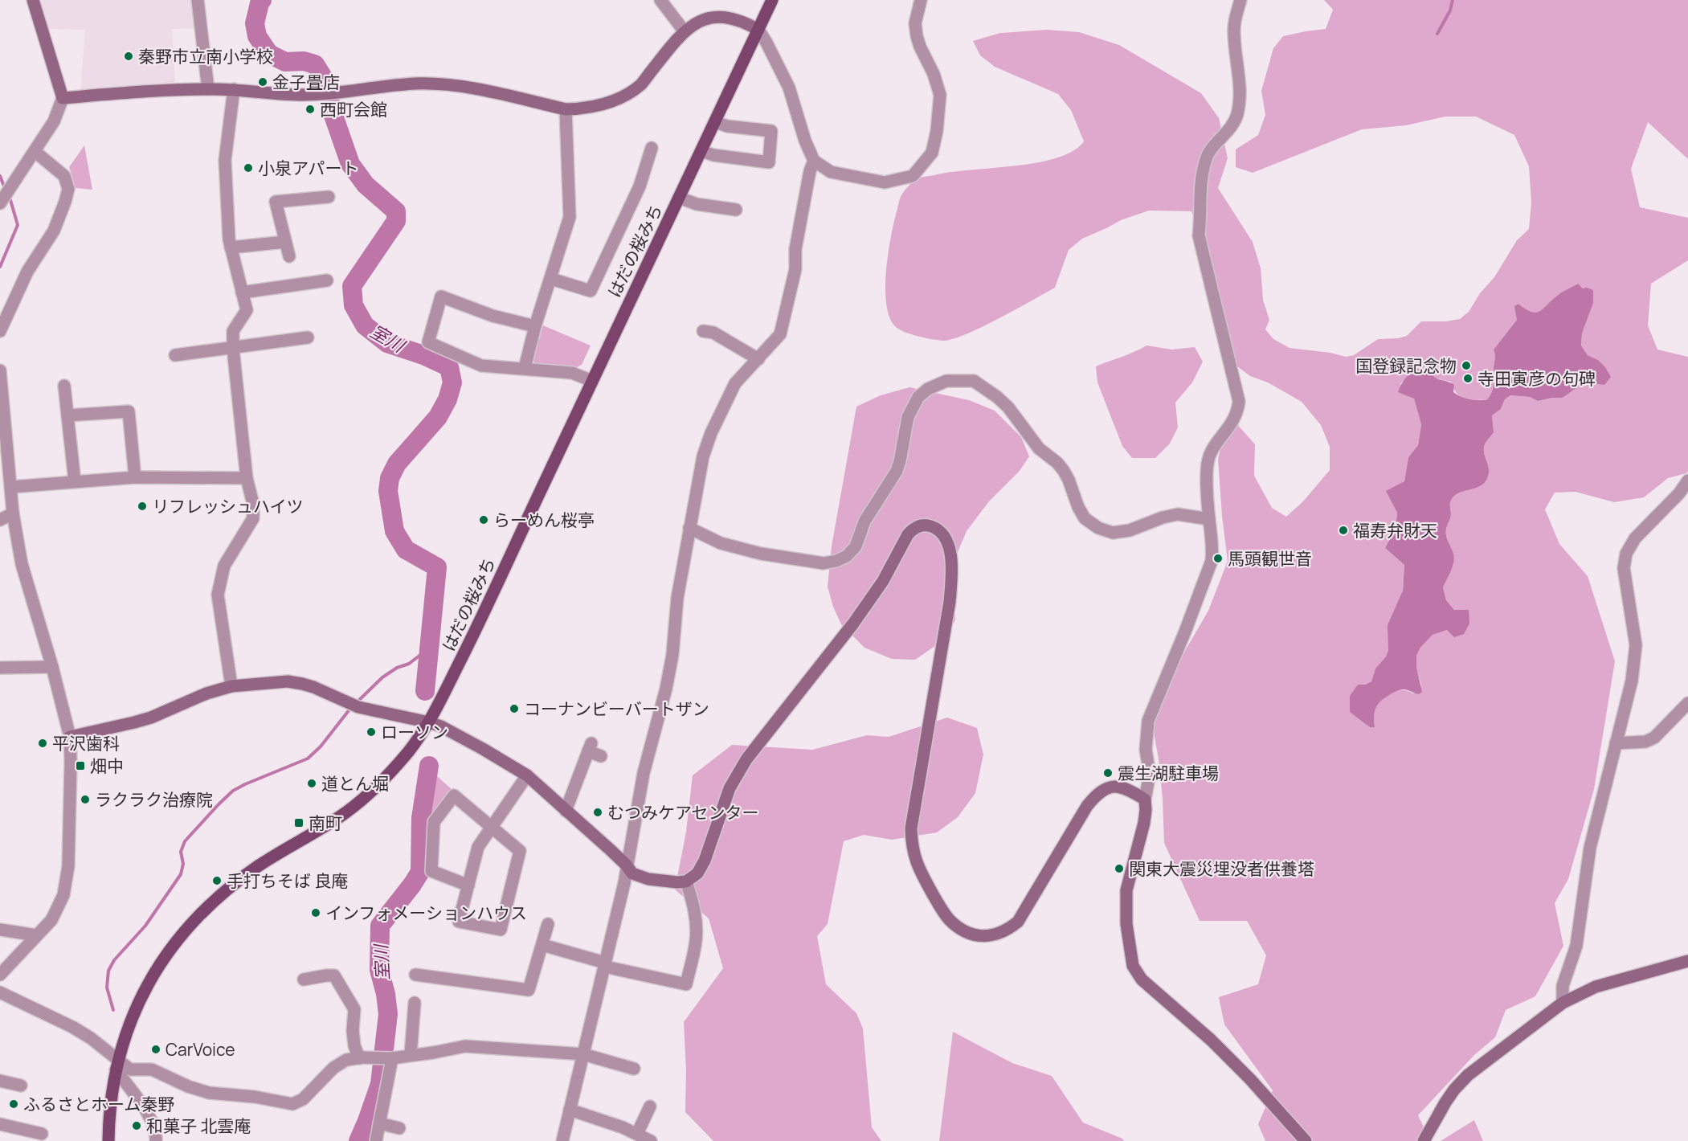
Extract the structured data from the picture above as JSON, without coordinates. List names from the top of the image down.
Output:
{
  "streets": {
    "main road": ["はだの桜みち"]
  },
  "water": ["室川"],
  "places": {
    "other": [
      "秦野市立南小学校",
      "金子畳店",
      "西町会館",
      "小泉アパート",
      "国登録記念物",
      "寺田寅彦の句碑",
      "リフレッシュハイツ",
      "らーめん桜亭",
      "福寿弁財天",
      "馬頭観世音",
      "コーナンビーバートザン",
      "ローソン",
      "平沢歯科",
      "震生湖駐車場",
      "道とん堀",
      "ラクラク治療院",
      "むつみケアセンター",
      "関東大震災埋没者供養塔",
      "手打ちそば 良庵",
      "インフォメーションハウス",
      "CarVoice",
      "ふるさとホーム秦野",
      "和菓子 北雲庵"
    ],
    "transit": ["畑中", "南町"]
  }
}
